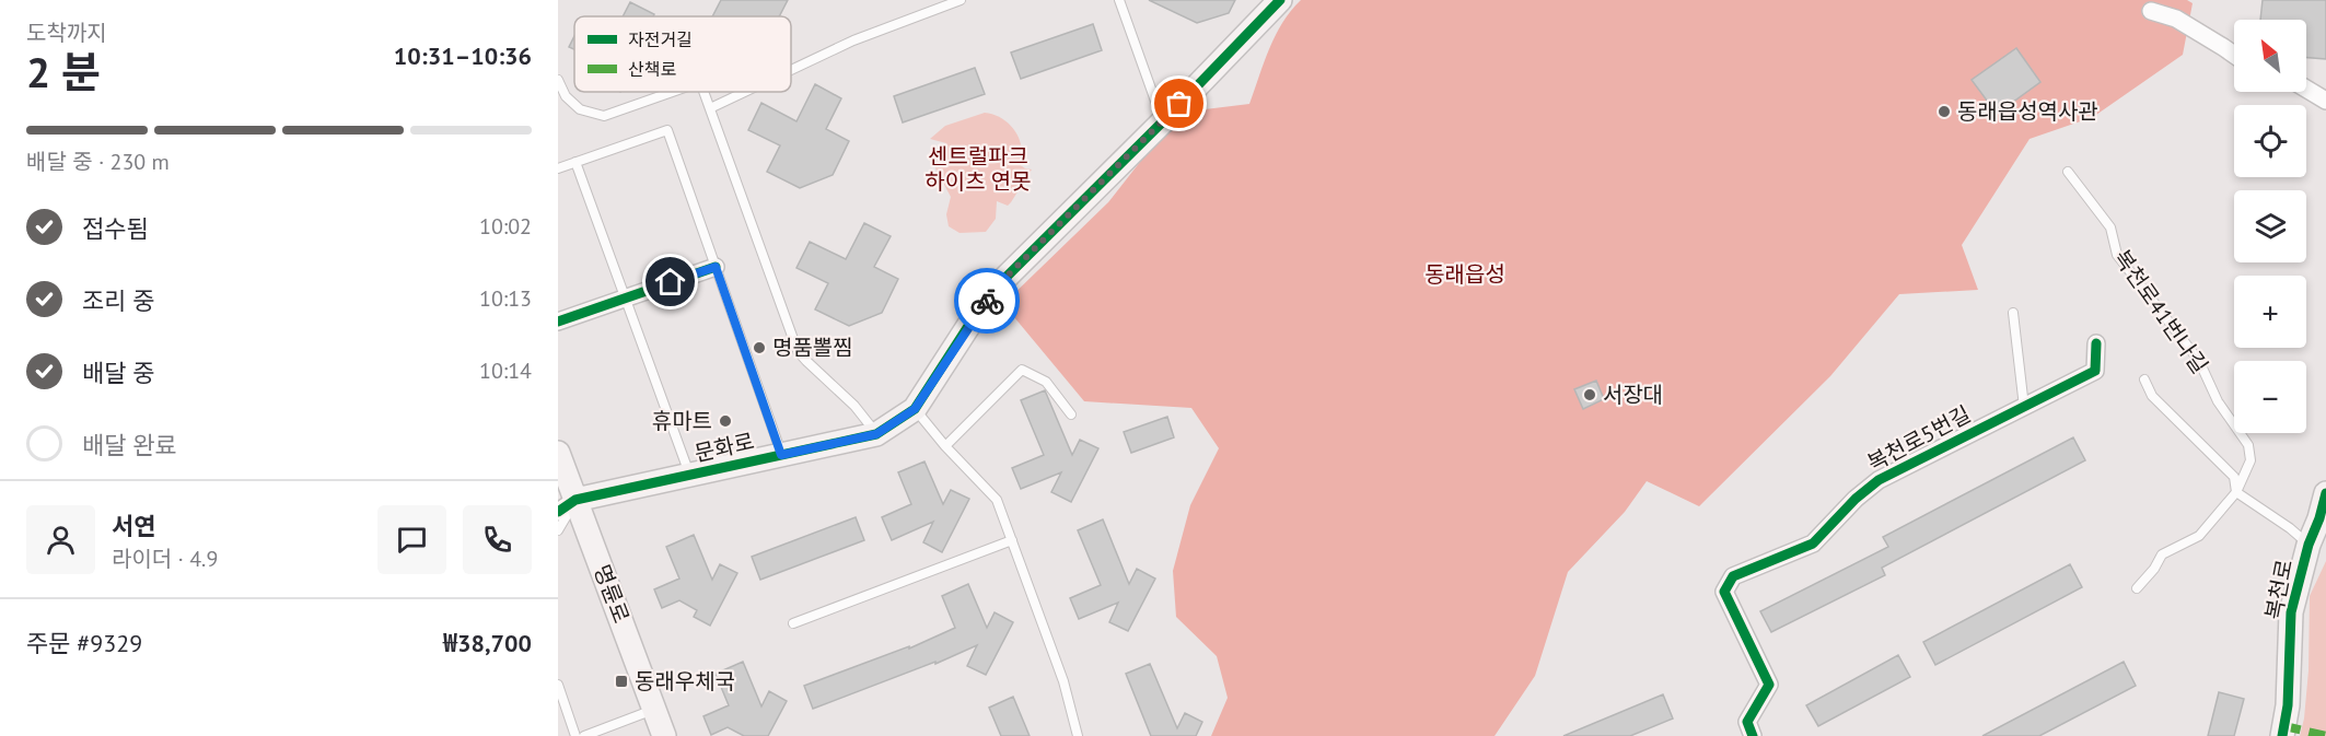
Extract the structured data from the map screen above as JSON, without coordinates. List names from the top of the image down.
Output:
{
  "streets": {
    "street": [
      "복천로5번길",
      "문화로",
      "복천로",
      "명륜로"
    ],
    "lane": ["복천로41번나길"]
  },
  "crossings": [
    ["문화로", "명륜로"]
  ],
  "parks": ["센트럴파크 하이츠 연못", "동래읍성"],
  "places": {
    "other": [
      "동래읍성역사관",
      "명품뽈찜",
      "서장대",
      "휴마트"
    ],
    "transit": ["동래우체국"]
  },
  "legend": ["자전거길", "산책로"],
  "north": "top left",
  "page": {
    "heading": ["2 분", "도착까지", "10:31–10:36"],
    "panel": [
      "서연",
      "라이더 · 4.9",
      "주문 #9329",
      "₩38,700"
    ],
    "map_buttons": ["+", "−"],
    "bar": "배달 중 · 230 m",
    "list": [
      ["접수됨", "10:02"],
      ["조리 중", "10:13"],
      ["배달 중", "10:14"],
      "배달 완료"
    ]
  }
}
